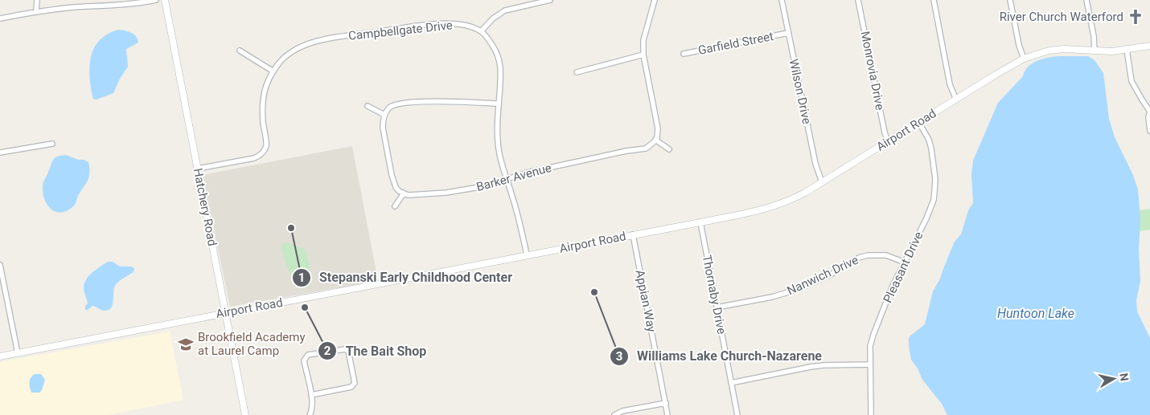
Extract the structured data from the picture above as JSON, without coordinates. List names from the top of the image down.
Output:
{
  "streets": {
    "street": [
      "Campbellgate Drive",
      "Garfield Street",
      "Monrovia Drive",
      "Wilson Drive",
      "Airport Road",
      "Barker Avenue",
      "Hatchery Road",
      "Pleasant Drive",
      "Nanwich Drive",
      "Thornaby Drive",
      "Appian Way"
    ]
  },
  "crossings": [
    ["Campbellgate Drive", "Hatchery Road"],
    ["Garfield Street", "Wilson Drive"],
    ["Monrovia Drive", "Airport Road"],
    ["Wilson Drive", "Airport Road"],
    ["Airport Road", "Hatchery Road"],
    ["Airport Road", "Pleasant Drive"],
    ["Airport Road", "Thornaby Drive"],
    ["Airport Road", "Appian Way"],
    ["Pleasant Drive", "Nanwich Drive"],
    ["Nanwich Drive", "Thornaby Drive"]
  ],
  "water": ["Huntoon Lake"],
  "places": {
    "church": ["River Church Waterford"],
    "other": ["Stepanski Early Childhood Center", "Williams Lake Church-Nazarene", "The Bait Shop"],
    "school or university": ["Brookfield Academy at Laurel Camp"]
  },
  "north": "right"
}
